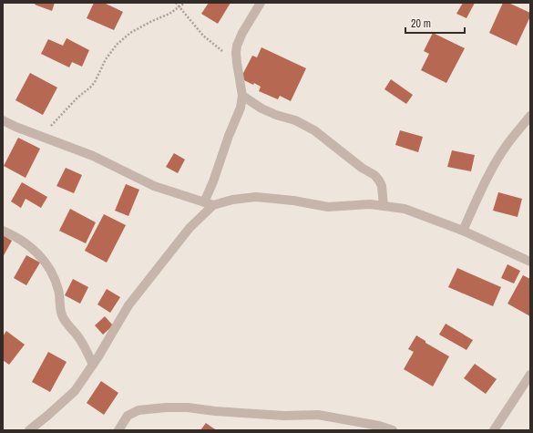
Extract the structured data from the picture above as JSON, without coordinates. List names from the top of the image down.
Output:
{
  "scale_bar": "20 m"
}
